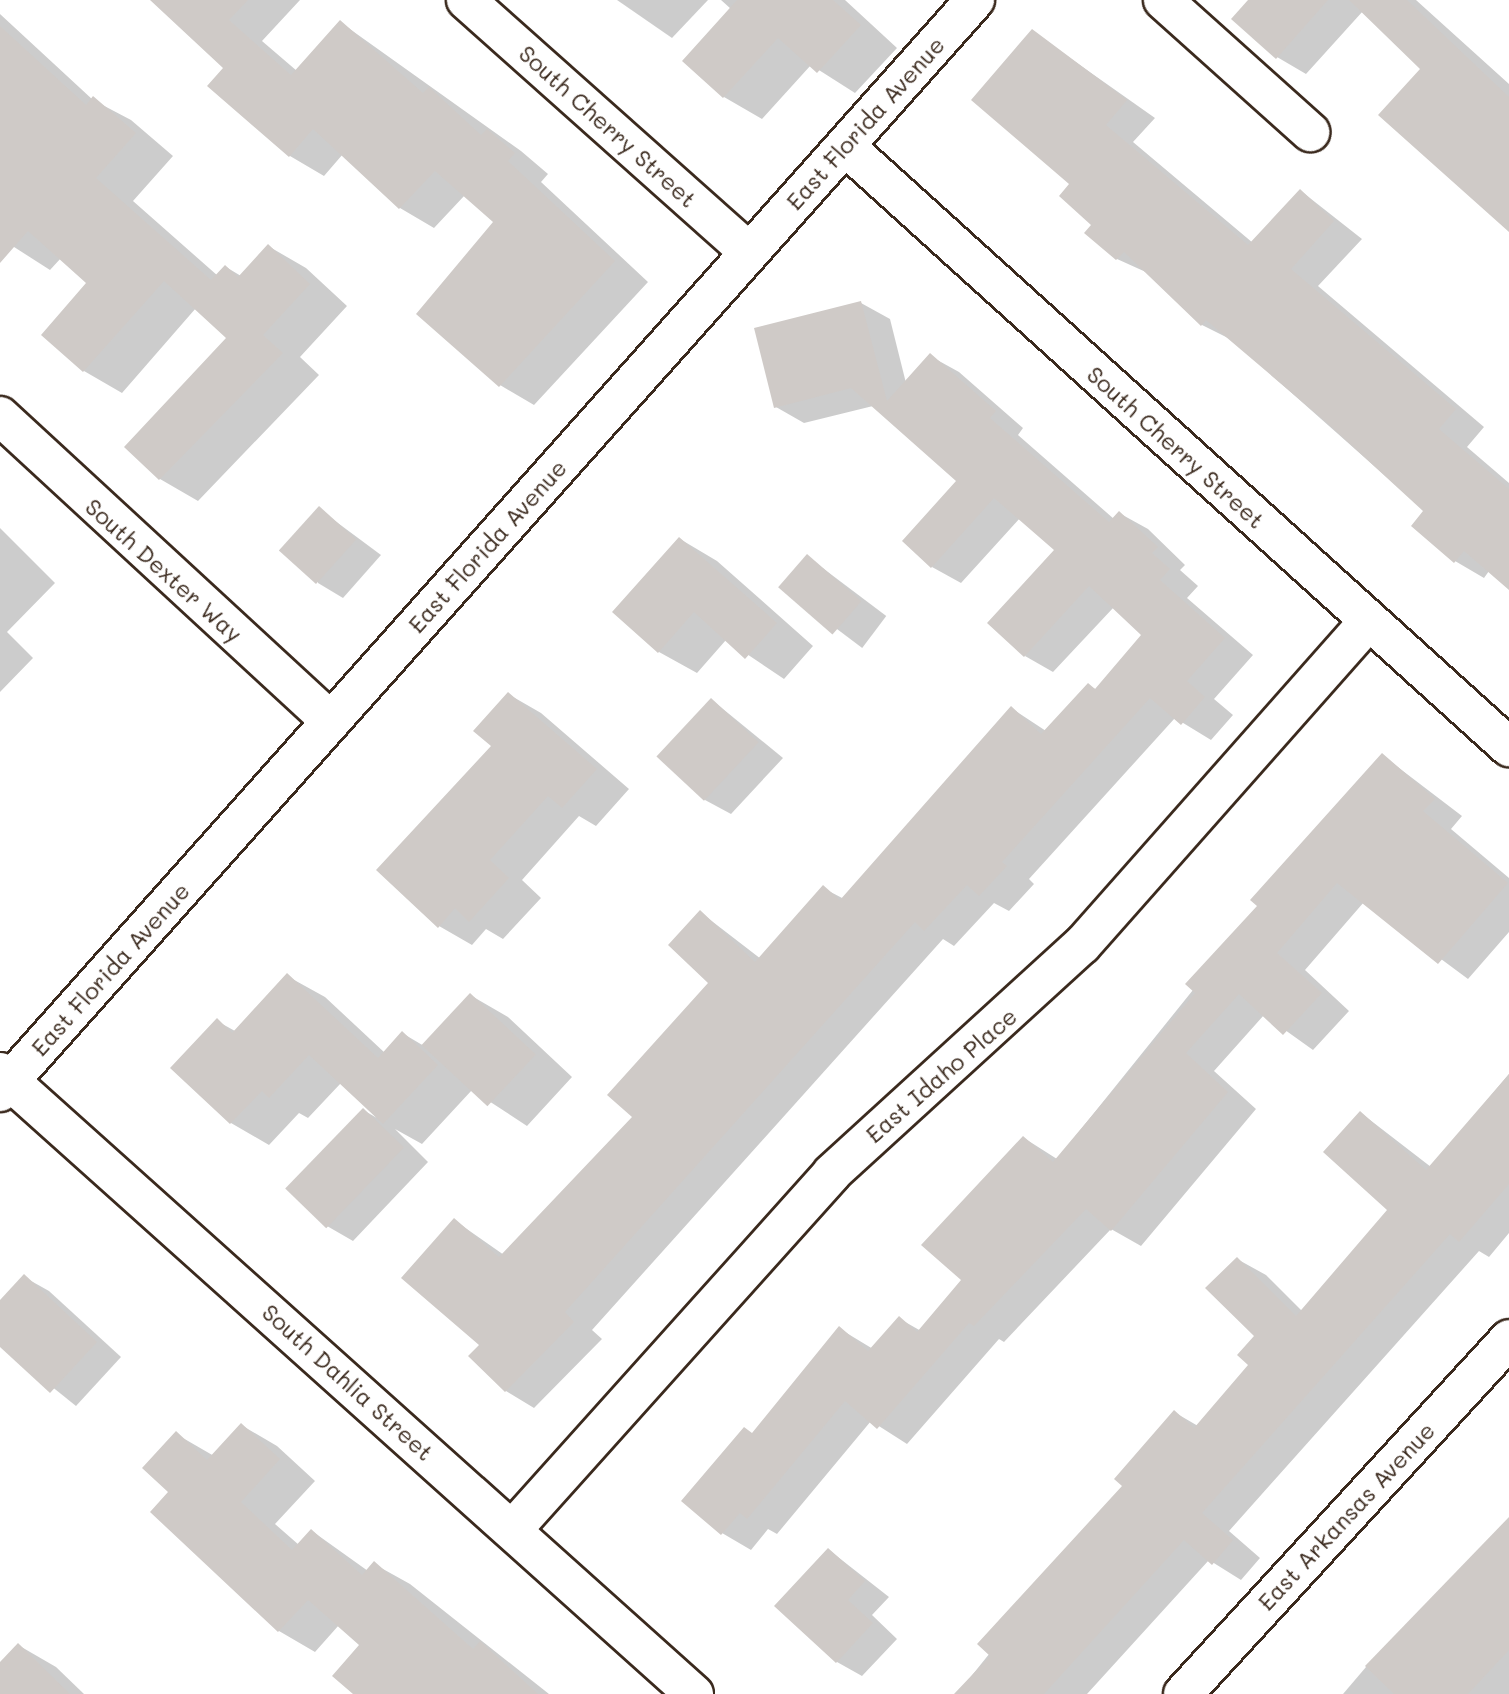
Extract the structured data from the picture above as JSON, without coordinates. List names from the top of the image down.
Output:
{
  "streets": {
    "street": [
      "East Florida Avenue",
      "South Cherry Street",
      "South Dexter Way",
      "East Idaho Place",
      "South Dahlia Street",
      "East Arkansas Avenue"
    ]
  },
  "crossings": [
    ["East Florida Avenue", "South Cherry Street"],
    ["East Florida Avenue", "South Dexter Way"],
    ["East Florida Avenue", "South Dahlia Street"],
    ["South Cherry Street", "East Idaho Place"],
    ["East Idaho Place", "South Dahlia Street"]
  ]
}
